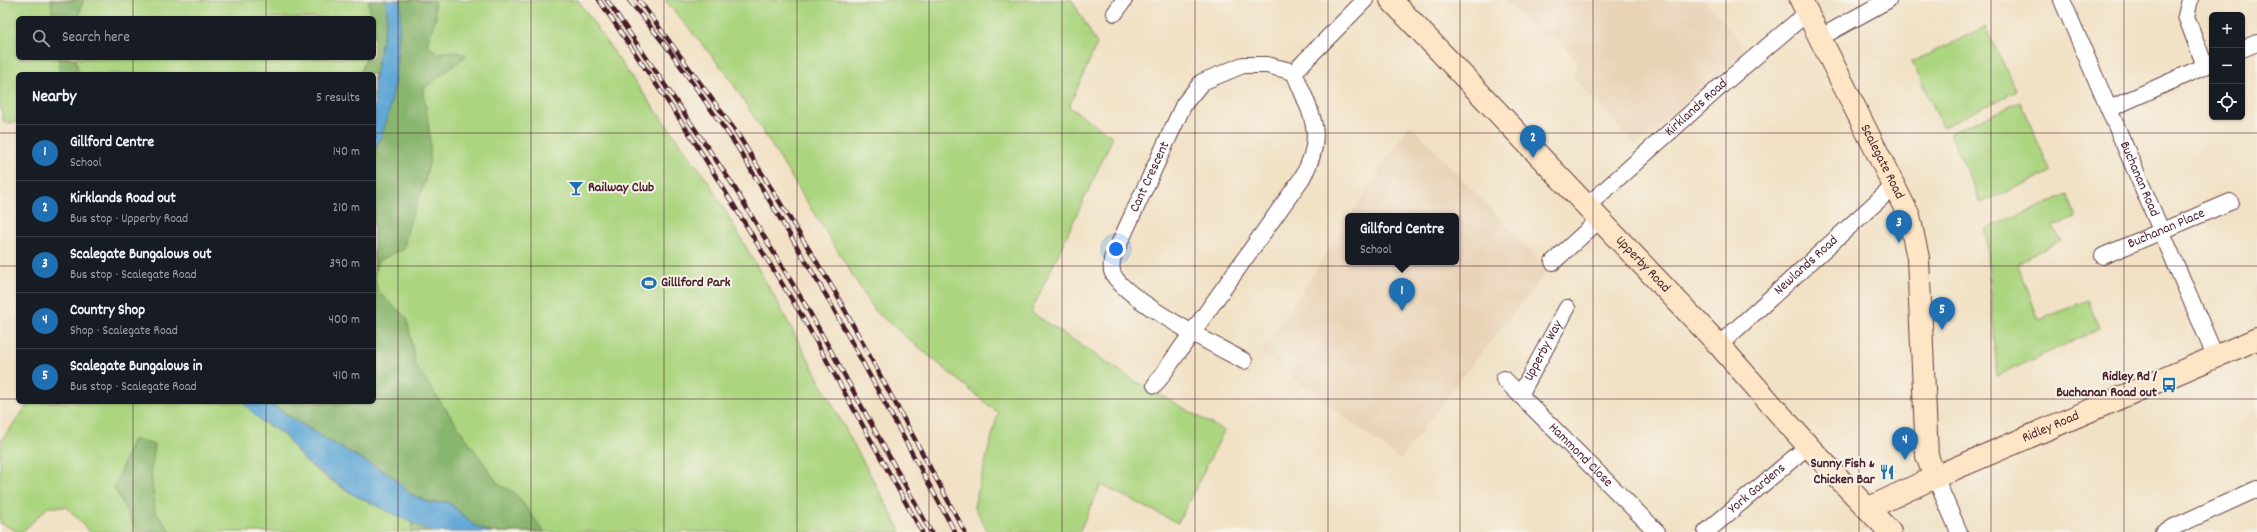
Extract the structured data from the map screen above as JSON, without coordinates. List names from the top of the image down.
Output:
{
  "streets": {
    "street": [
      "Kirklands Road",
      "Scalegate Road",
      "Cant Crescent",
      "Buchanan Road",
      "Buchanan Place",
      "Upperby Road",
      "Newlands Road",
      "Upperby Way",
      "Ridley Road",
      "Hammond Close",
      "York Gardens"
    ]
  },
  "crossings": [
    ["Kirklands Road", "Scalegate Road"],
    ["Kirklands Road", "Upperby Road"],
    ["Scalegate Road", "Newlands Road"],
    ["Scalegate Road", "Ridley Road"],
    ["Buchanan Road", "Buchanan Place"],
    ["Buchanan Road", "Ridley Road"],
    ["Upperby Road", "Newlands Road"],
    ["Upperby Road", "Ridley Road"],
    ["Upperby Road", "York Gardens"],
    ["Upperby Way", "Hammond Close"]
  ],
  "places": {
    "bar": ["Railway Club"],
    "sports": ["Gilllford Park"],
    "bus stop": ["Ridley Rd / Buchanan Road out"],
    "restaurant": ["Sunny Fish & Chicken Bar"]
  },
  "page": {
    "map_buttons": ["+", "−"],
    "search": "Search here",
    "heading": ["Nearby", "5 results"],
    "list": [
      {
        "mark": "1",
        "name": "Gillford Centre",
        "note": "School",
        "value": "140 m"
      },
      {
        "mark": "2",
        "name": "Kirklands Road out",
        "note": "Bus stop · Upperby Road",
        "value": "210 m"
      },
      {
        "mark": "3",
        "name": "Scalegate Bungalows out",
        "note": "Bus stop · Scalegate Road",
        "value": "390 m"
      },
      {
        "mark": "4",
        "name": "Country Shop",
        "note": "Shop · Scalegate Road",
        "value": "400 m"
      },
      {
        "mark": "5",
        "name": "Scalegate Bungalows in",
        "note": "Bus stop · Scalegate Road",
        "value": "410 m"
      }
    ],
    "pins": [
      "2",
      "3",
      "1",
      "5",
      "4"
    ],
    "popup": ["Gillford Centre", "School"]
  }
}
